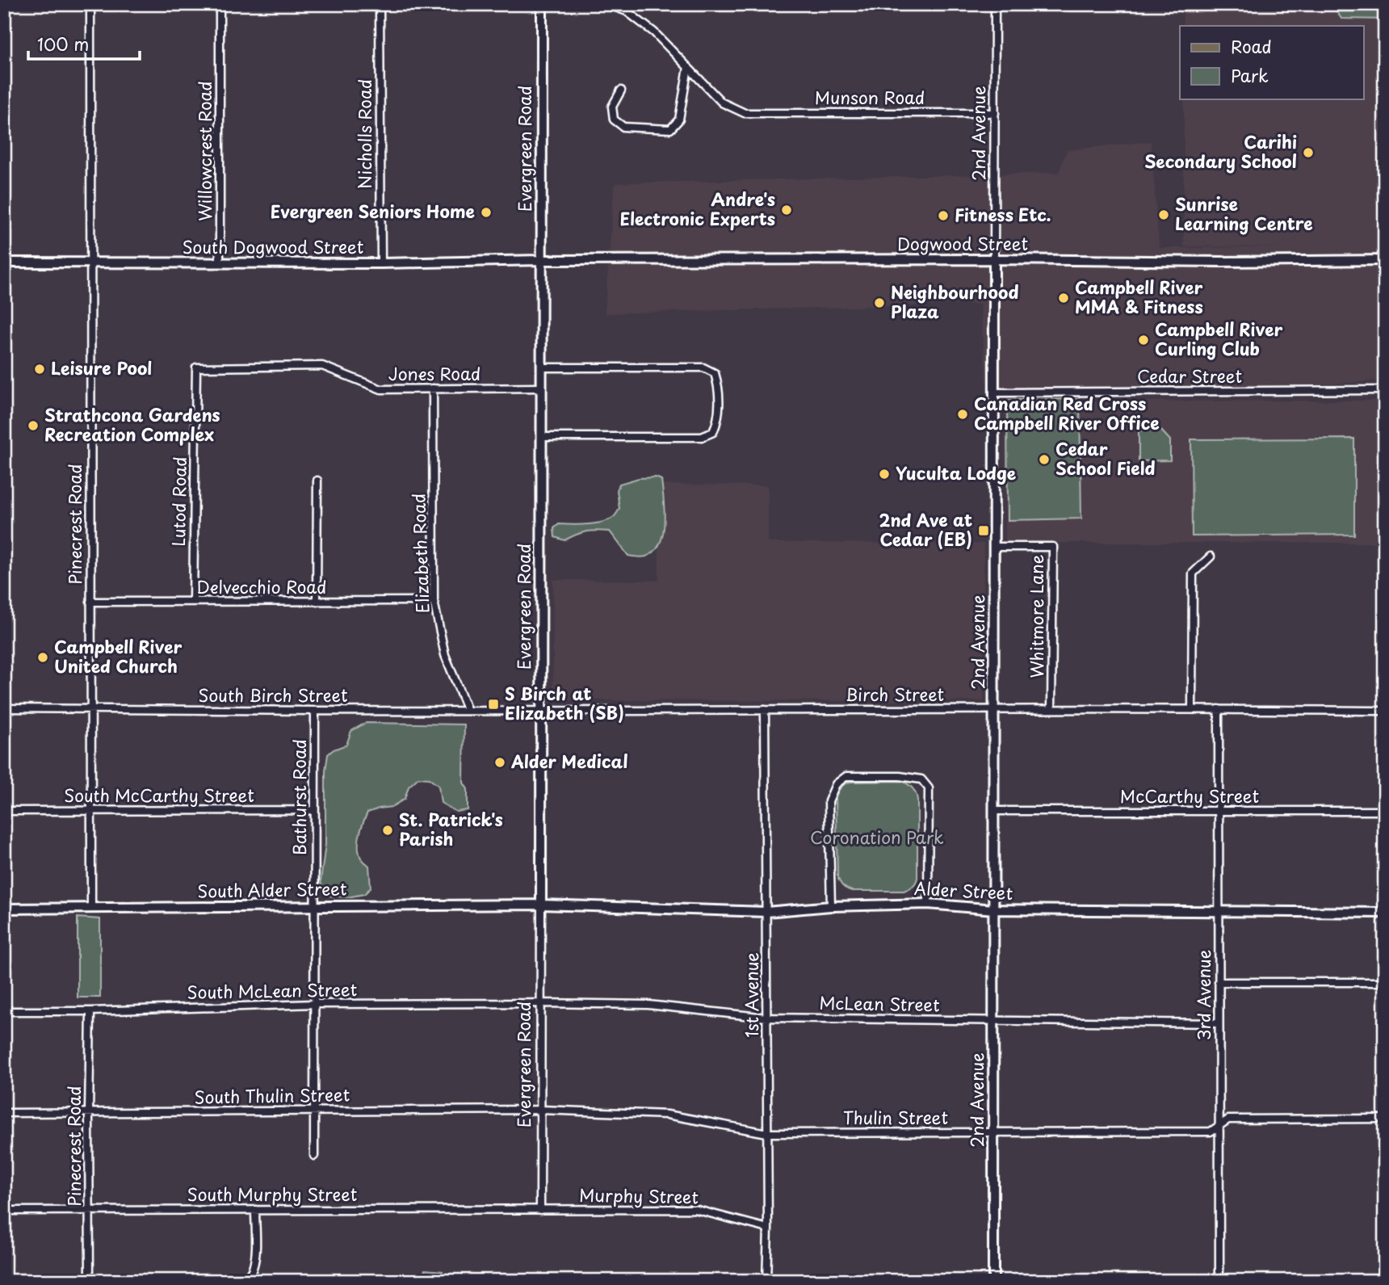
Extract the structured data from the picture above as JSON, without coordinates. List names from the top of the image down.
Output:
{
  "streets": {
    "street": [
      "Munson Road",
      "2nd Avenue",
      "Nicholls Road",
      "Evergreen Road",
      "Willowcrest Road",
      "Dogwood Street",
      "South Dogwood Street",
      "Jones Road",
      "Cedar Street",
      "Lutod Road",
      "Pinecrest Road",
      "Elizabeth Road",
      "Delvecchio Road",
      "Whitmore Lane",
      "Birch Street",
      "South Birch Street",
      "South McCarthy Street",
      "Bathurst Road",
      "McCarthy Street",
      "South Alder Street",
      "Alder Street",
      "South McLean Street",
      "1st Avenue",
      "3rd Avenue",
      "McLean Street",
      "South Thulin Street",
      "Thulin Street",
      "South Murphy Street",
      "Murphy Street"
    ]
  },
  "crossings": [
    ["Munson Road", "2nd Avenue"],
    ["2nd Avenue", "Dogwood Street"],
    ["2nd Avenue", "Cedar Street"],
    ["2nd Avenue", "Whitmore Lane"],
    ["2nd Avenue", "Birch Street"],
    ["2nd Avenue", "McCarthy Street"],
    ["2nd Avenue", "Alder Street"],
    ["2nd Avenue", "McLean Street"],
    ["2nd Avenue", "Thulin Street"],
    ["Nicholls Road", "South Dogwood Street"],
    ["Evergreen Road", "Dogwood Street"],
    ["Evergreen Road", "South Dogwood Street"],
    ["Evergreen Road", "Jones Road"],
    ["Evergreen Road", "Birch Street"],
    ["Evergreen Road", "South Birch Street"],
    ["Evergreen Road", "South Alder Street"],
    ["Evergreen Road", "Alder Street"],
    ["Evergreen Road", "South McLean Street"],
    ["Evergreen Road", "McLean Street"],
    ["Evergreen Road", "South Thulin Street"],
    ["Evergreen Road", "Thulin Street"],
    ["Evergreen Road", "South Murphy Street"],
    ["Evergreen Road", "Murphy Street"],
    ["Willowcrest Road", "South Dogwood Street"],
    ["Dogwood Street", "South Dogwood Street"],
    ["South Dogwood Street", "Pinecrest Road"],
    ["Jones Road", "Lutod Road"],
    ["Jones Road", "Elizabeth Road"],
    ["Lutod Road", "Delvecchio Road"],
    ["Pinecrest Road", "Delvecchio Road"],
    ["Pinecrest Road", "South Birch Street"],
    ["Pinecrest Road", "South McCarthy Street"],
    ["Pinecrest Road", "South Alder Street"],
    ["Pinecrest Road", "South McLean Street"],
    ["Pinecrest Road", "South Thulin Street"],
    ["Pinecrest Road", "South Murphy Street"],
    ["Elizabeth Road", "Delvecchio Road"],
    ["Elizabeth Road", "South Birch Street"],
    ["Whitmore Lane", "Birch Street"],
    ["Birch Street", "South Birch Street"],
    ["Birch Street", "1st Avenue"],
    ["Birch Street", "3rd Avenue"],
    ["South Birch Street", "Bathurst Road"],
    ["South McCarthy Street", "Bathurst Road"],
    ["Bathurst Road", "South Alder Street"],
    ["Bathurst Road", "South McLean Street"],
    ["Bathurst Road", "South Thulin Street"],
    ["McCarthy Street", "3rd Avenue"],
    ["South Alder Street", "Alder Street"],
    ["Alder Street", "1st Avenue"],
    ["Alder Street", "3rd Avenue"],
    ["South McLean Street", "McLean Street"],
    ["1st Avenue", "McLean Street"],
    ["1st Avenue", "Thulin Street"],
    ["1st Avenue", "Murphy Street"],
    ["3rd Avenue", "McLean Street"],
    ["3rd Avenue", "Thulin Street"],
    ["South Thulin Street", "Thulin Street"],
    ["South Murphy Street", "Murphy Street"]
  ],
  "parks": ["Coronation Park"],
  "places": {
    "other": [
      "Carihi Secondary School",
      "Andre's Electronic Experts",
      "Evergreen Seniors Home",
      "Sunrise Learning Centre",
      "Fitness Etc.",
      "Campbell River MMA & Fitness",
      "Neighbourhood Plaza",
      "Campbell River Curling Club",
      "Leisure Pool",
      "Canadian Red Cross Campbell River Office",
      "Strathcona Gardens Recreation Complex",
      "Cedar School Field",
      "Yuculta Lodge",
      "Campbell River United Church",
      "Alder Medical",
      "St. Patrick's Parish"
    ],
    "transit": ["2nd Ave at Cedar (EB)", "S Birch at Elizabeth (SB)"]
  },
  "legend": ["Road", "Park"],
  "scale_bar": "100 m"
}
